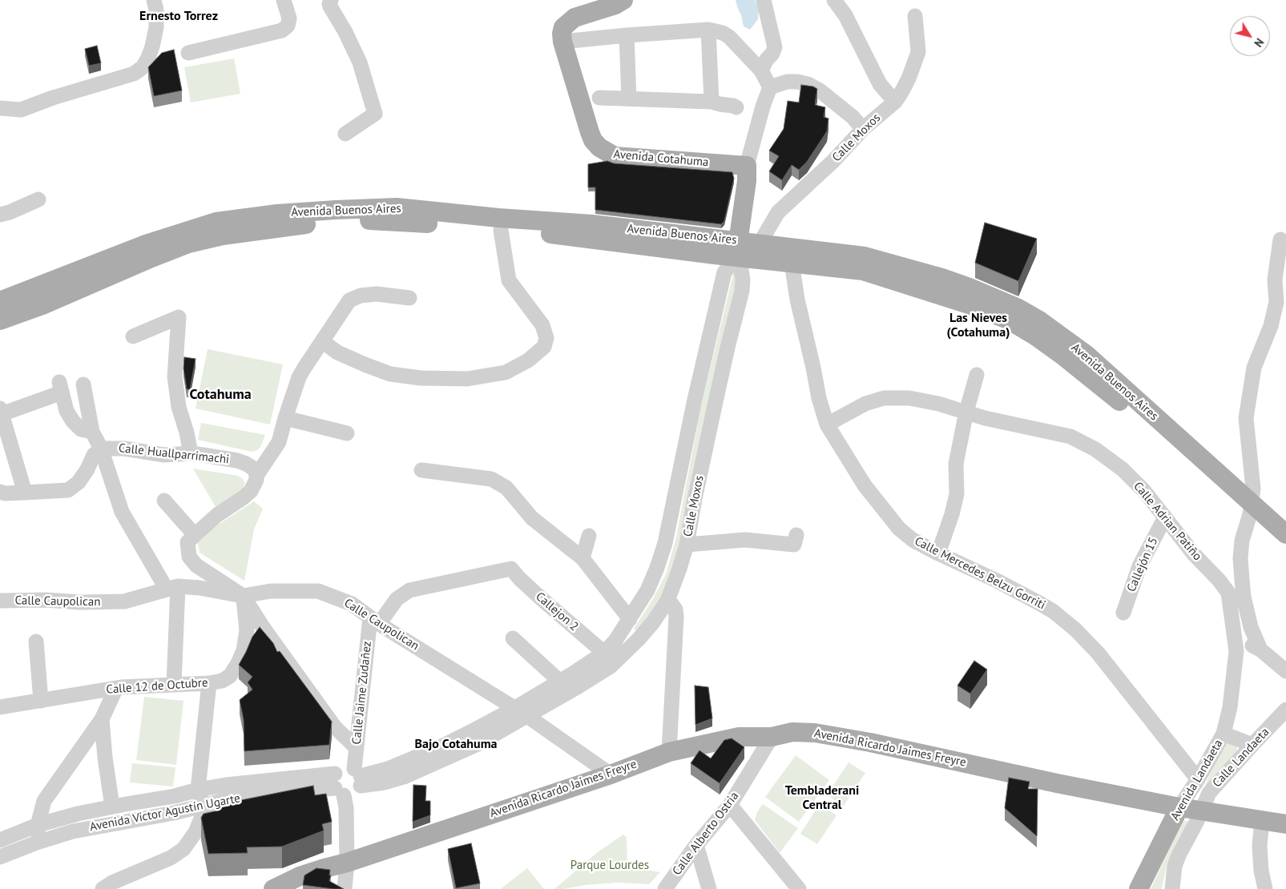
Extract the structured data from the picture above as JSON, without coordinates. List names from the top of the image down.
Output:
{
  "streets": {
    "main road": [
      "Avenida Cotahuma",
      "Avenida Buenos Aires",
      "Avenida Ricardo Jaimes Freyre",
      "Avenida Landaeta"
    ],
    "street": [
      "Calle Moxos",
      "Calle Huallparrimachi",
      "Calle Adrian Patiño",
      "Callejón 15",
      "Calle Mercedes Belzu Gorriti",
      "Calle Caupolican",
      "Callejon 2",
      "Calle 12 de Octubre",
      "Calle Jaime Zudañez",
      "Calle Landaeta",
      "Avenida Víctor Agustín Ugarte",
      "Calle Alberto Ostria"
    ]
  },
  "crossings": [
    ["Calle Moxos", "Avenida Buenos Aires"],
    ["Calle Moxos", "Avenida Víctor Agustín Ugarte"],
    ["Avenida Buenos Aires", "Calle Mercedes Belzu Gorriti"],
    ["Calle Adrian Patiño", "Callejón 15"],
    ["Calle Adrian Patiño", "Calle Mercedes Belzu Gorriti"],
    ["Calle Adrian Patiño", "Avenida Landaeta"],
    ["Calle Mercedes Belzu Gorriti", "Avenida Landaeta"],
    ["Calle Caupolican", "Callejon 2"],
    ["Calle Caupolican", "Calle 12 de Octubre"],
    ["Calle Caupolican", "Calle Jaime Zudañez"],
    ["Calle Caupolican", "Avenida Ricardo Jaimes Freyre"],
    ["Calle Caupolican", "Avenida Víctor Agustín Ugarte"],
    ["Callejon 2", "Calle Jaime Zudañez"],
    ["Callejon 2", "Avenida Víctor Agustín Ugarte"],
    ["Calle Jaime Zudañez", "Avenida Ricardo Jaimes Freyre"],
    ["Calle Jaime Zudañez", "Avenida Víctor Agustín Ugarte"],
    ["Avenida Ricardo Jaimes Freyre", "Calle Landaeta"],
    ["Avenida Ricardo Jaimes Freyre", "Avenida Landaeta"],
    ["Avenida Ricardo Jaimes Freyre", "Calle Alberto Ostria"]
  ],
  "districts": [
    "Ernesto Torrez",
    "Las Nieves (Cotahuma)",
    "Cotahuma",
    "Bajo Cotahuma",
    "Tembladerani Central"
  ],
  "parks": ["Parque Lourdes"],
  "north": "bottom right"
}
